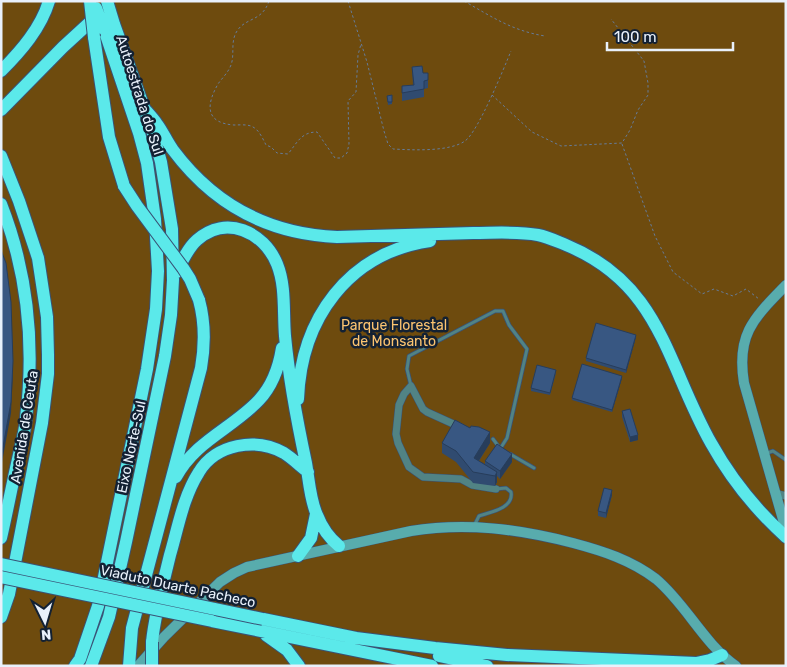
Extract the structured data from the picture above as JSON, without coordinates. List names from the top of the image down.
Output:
{
  "streets": {
    "highway": [
      "Autoestrada do Sul",
      "Avenida de Ceuta",
      "Eixo Norte-Sul",
      "Viaduto Duarte Pacheco"
    ]
  },
  "crossings": [
    ["Autoestrada do Sul", "Eixo Norte-Sul"]
  ],
  "parks": ["Parque Florestal de Monsanto"],
  "scale_bar": "100 m",
  "north": "bottom"
}
